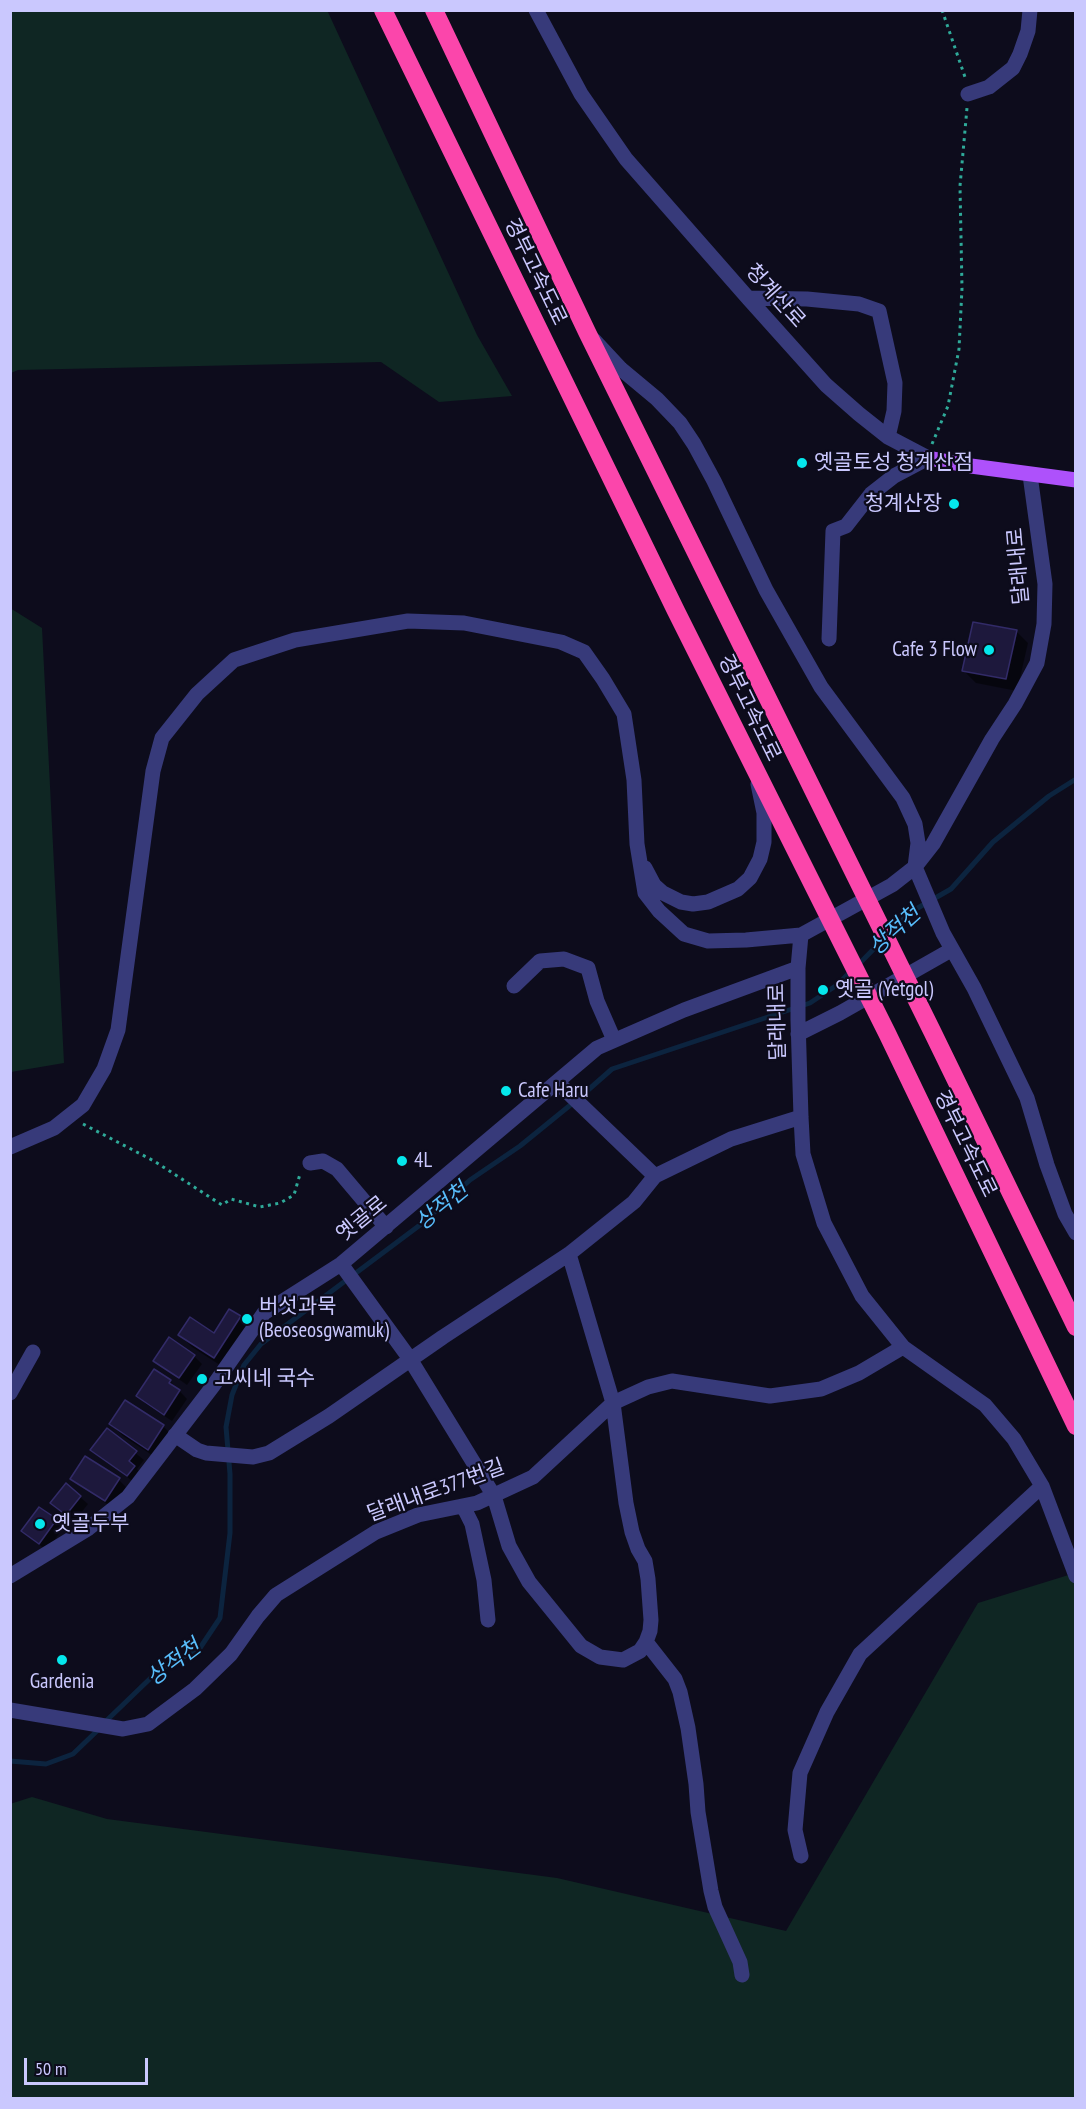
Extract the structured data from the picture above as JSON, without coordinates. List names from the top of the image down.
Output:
{
  "streets": {
    "highway": ["경부고속도로"],
    "main road": ["청계산로"],
    "street": ["달래내로", "옛골로", "달래내로377번길"]
  },
  "crossings": [
    ["청계산로", "달래내로"],
    ["달래내로", "옛골로"],
    ["달래내로", "달래내로377번길"]
  ],
  "water": ["상적천"],
  "places": [
    "옛골토성 청계산점",
    "청계산장",
    "Cafe 3 Flow",
    "옛골 (Yetgol)",
    "Cafe Haru",
    "4L",
    "버섯과묵 (Beoseosgwamuk)",
    "고씨네 국수",
    "옛골두부",
    "Gardenia"
  ],
  "scale_bar": "50 m"
}
